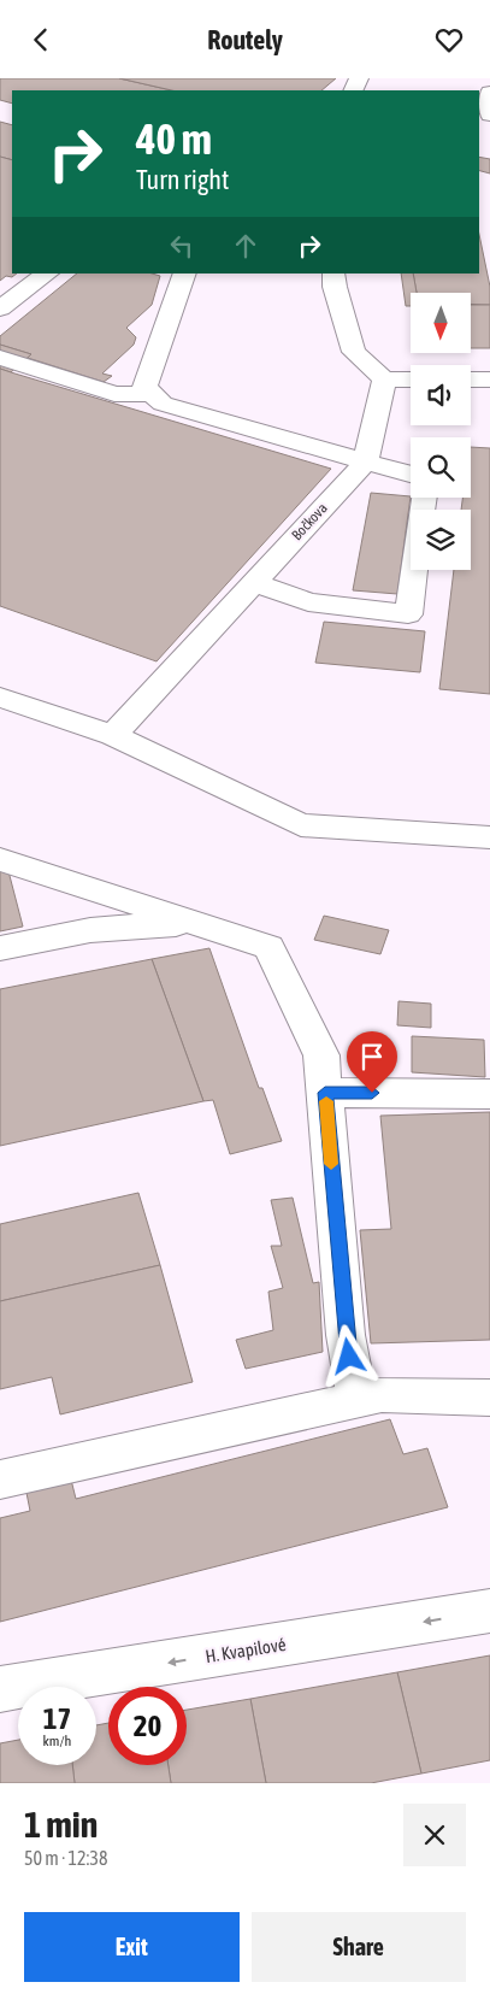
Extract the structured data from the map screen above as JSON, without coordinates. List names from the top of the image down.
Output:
{
  "streets": {
    "street": ["Bočkova", "H. Kvapilové"]
  },
  "north": "bottom",
  "page": {
    "header": "Routely",
    "turn": ["40 m", "Turn right"],
    "speed": "17 km/h",
    "limit": "20",
    "heading": ["1 min", "50 m · 12:38"],
    "buttons": ["Exit", "Share"]
  }
}
